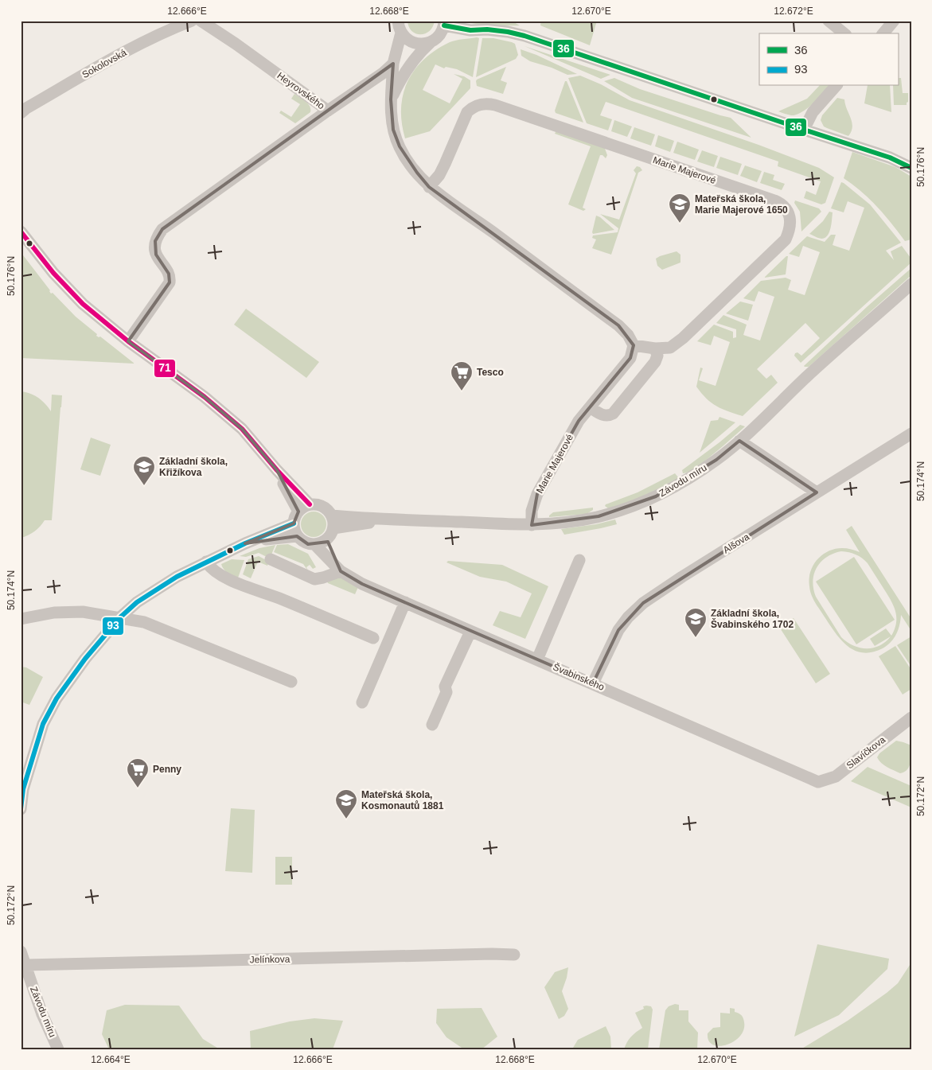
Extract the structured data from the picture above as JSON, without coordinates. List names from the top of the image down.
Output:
{
  "streets": {
    "street": [
      "Sokolovská",
      "Heyrovského",
      "Marie Majerové",
      "Závodu míru",
      "Alšova",
      "Švabinského",
      "Slavíčkova",
      "Jelínkova"
    ]
  },
  "crossings": [
    ["Marie Majerové", "Závodu míru"],
    ["Závodu míru", "Švabinského"],
    ["Závodu míru", "Jelínkova"],
    ["Alšova", "Švabinského"],
    ["Švabinského", "Slavíčkova"]
  ],
  "places": {
    "school or university": [
      "Mateřská škola, Marie Majerové 1650",
      "Základní škola, Křižíkova",
      "Základní škola, Švabinského 1702",
      "Mateřská škola, Kosmonautů 1881"
    ],
    "supermarket": ["Tesco", "Penny"]
  },
  "lines": ["transit line 36", "transit line 71", "transit line 93"],
  "legend": ["36", "93"],
  "coordinates": [
    "12.666°E",
    "12.668°E",
    "12.670°E",
    "12.672°E",
    "50.176°N",
    "50.174°N",
    "50.172°N",
    "12.664°E"
  ]
}
